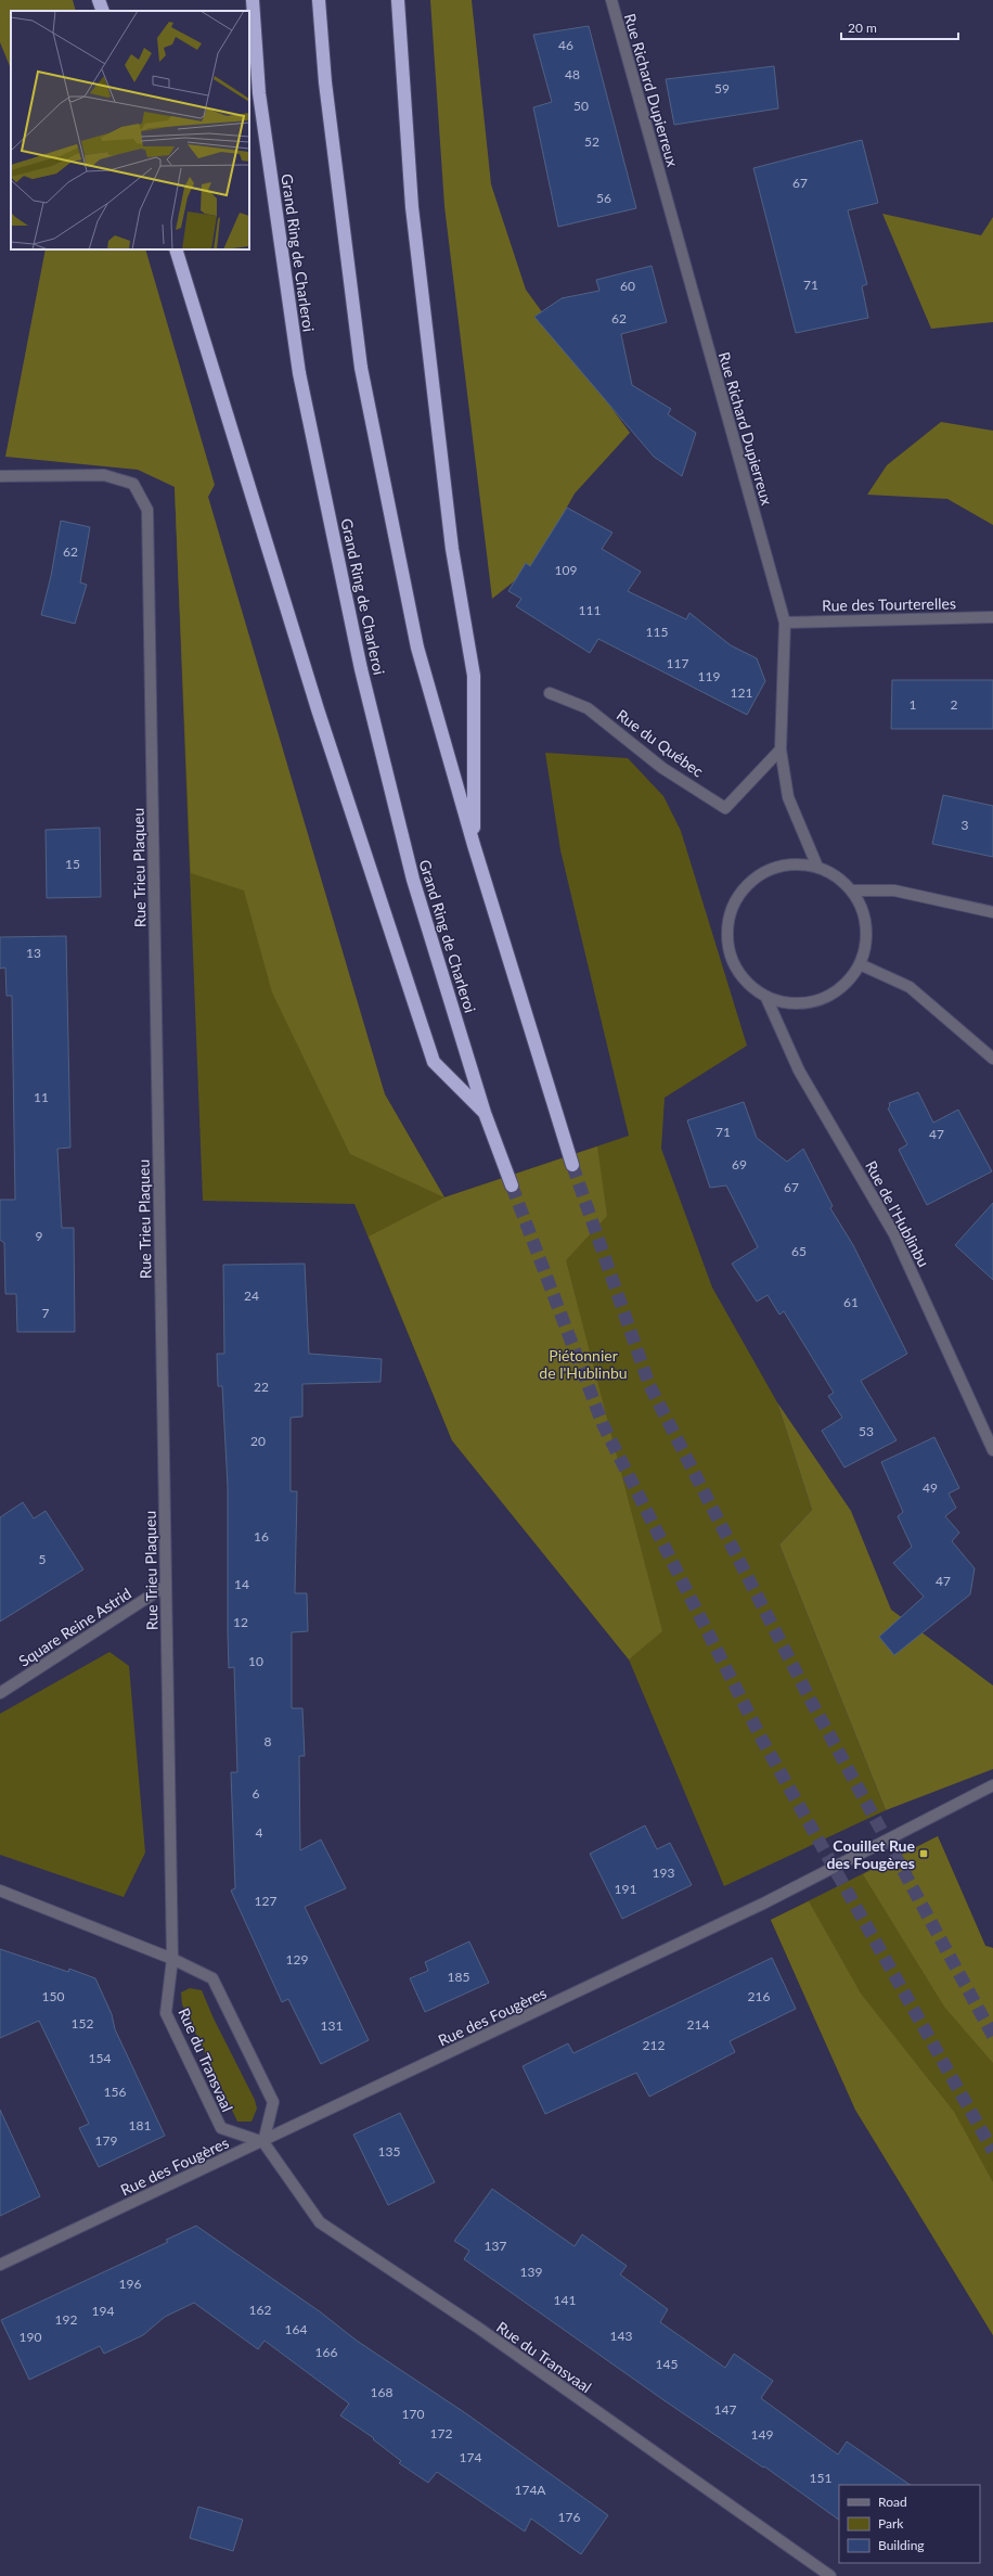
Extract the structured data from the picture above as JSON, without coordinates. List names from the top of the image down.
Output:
{
  "streets": {
    "highway": ["Grand Ring de Charleroi"],
    "street": [
      "Rue Richard Dupierreux",
      "Rue des Tourterelles",
      "Rue du Québec",
      "Rue Trieu Plaqueu",
      "Rue de l'Hublinbu",
      "Square Reine Astrid",
      "Rue des Fougères",
      "Rue du Transvaal"
    ]
  },
  "crossings": [
    ["Rue Richard Dupierreux", "Rue des Tourterelles"],
    ["Rue Richard Dupierreux", "Rue du Québec"],
    ["Rue Richard Dupierreux", "Rue de l'Hublinbu"],
    ["Rue Trieu Plaqueu", "Square Reine Astrid"],
    ["Rue Trieu Plaqueu", "Rue du Transvaal"],
    ["Rue des Fougères", "Rue du Transvaal"]
  ],
  "parks": ["Piétonnier de l'Hublinbu"],
  "places": {
    "transit": ["Couillet Rue des Fougères"]
  },
  "house_numbers": [
    "46",
    "48",
    "59",
    "50",
    "52",
    "67",
    "56",
    "71",
    "60",
    "62",
    "62",
    "109",
    "111",
    "115",
    "117",
    "119",
    "121",
    "1",
    "2",
    "3",
    "15",
    "13",
    "11",
    "71",
    "47",
    "69",
    "67",
    "9",
    "65",
    "24",
    "61",
    "7",
    "22",
    "53",
    "20",
    "49",
    "16",
    "5",
    "47",
    "14",
    "12",
    "10",
    "8",
    "6",
    "4",
    "193",
    "191",
    "127",
    "129",
    "185",
    "150",
    "216",
    "152",
    "214",
    "131",
    "212",
    "154",
    "156",
    "181",
    "179",
    "135",
    "137",
    "139",
    "196",
    "141",
    "162",
    "194",
    "192",
    "164",
    "143",
    "190",
    "166",
    "145",
    "168",
    "147",
    "170",
    "172",
    "149",
    "174",
    "151",
    "174A",
    "176"
  ],
  "legend": ["Road", "Park", "Building"],
  "scale_bar": "20 m"
}
